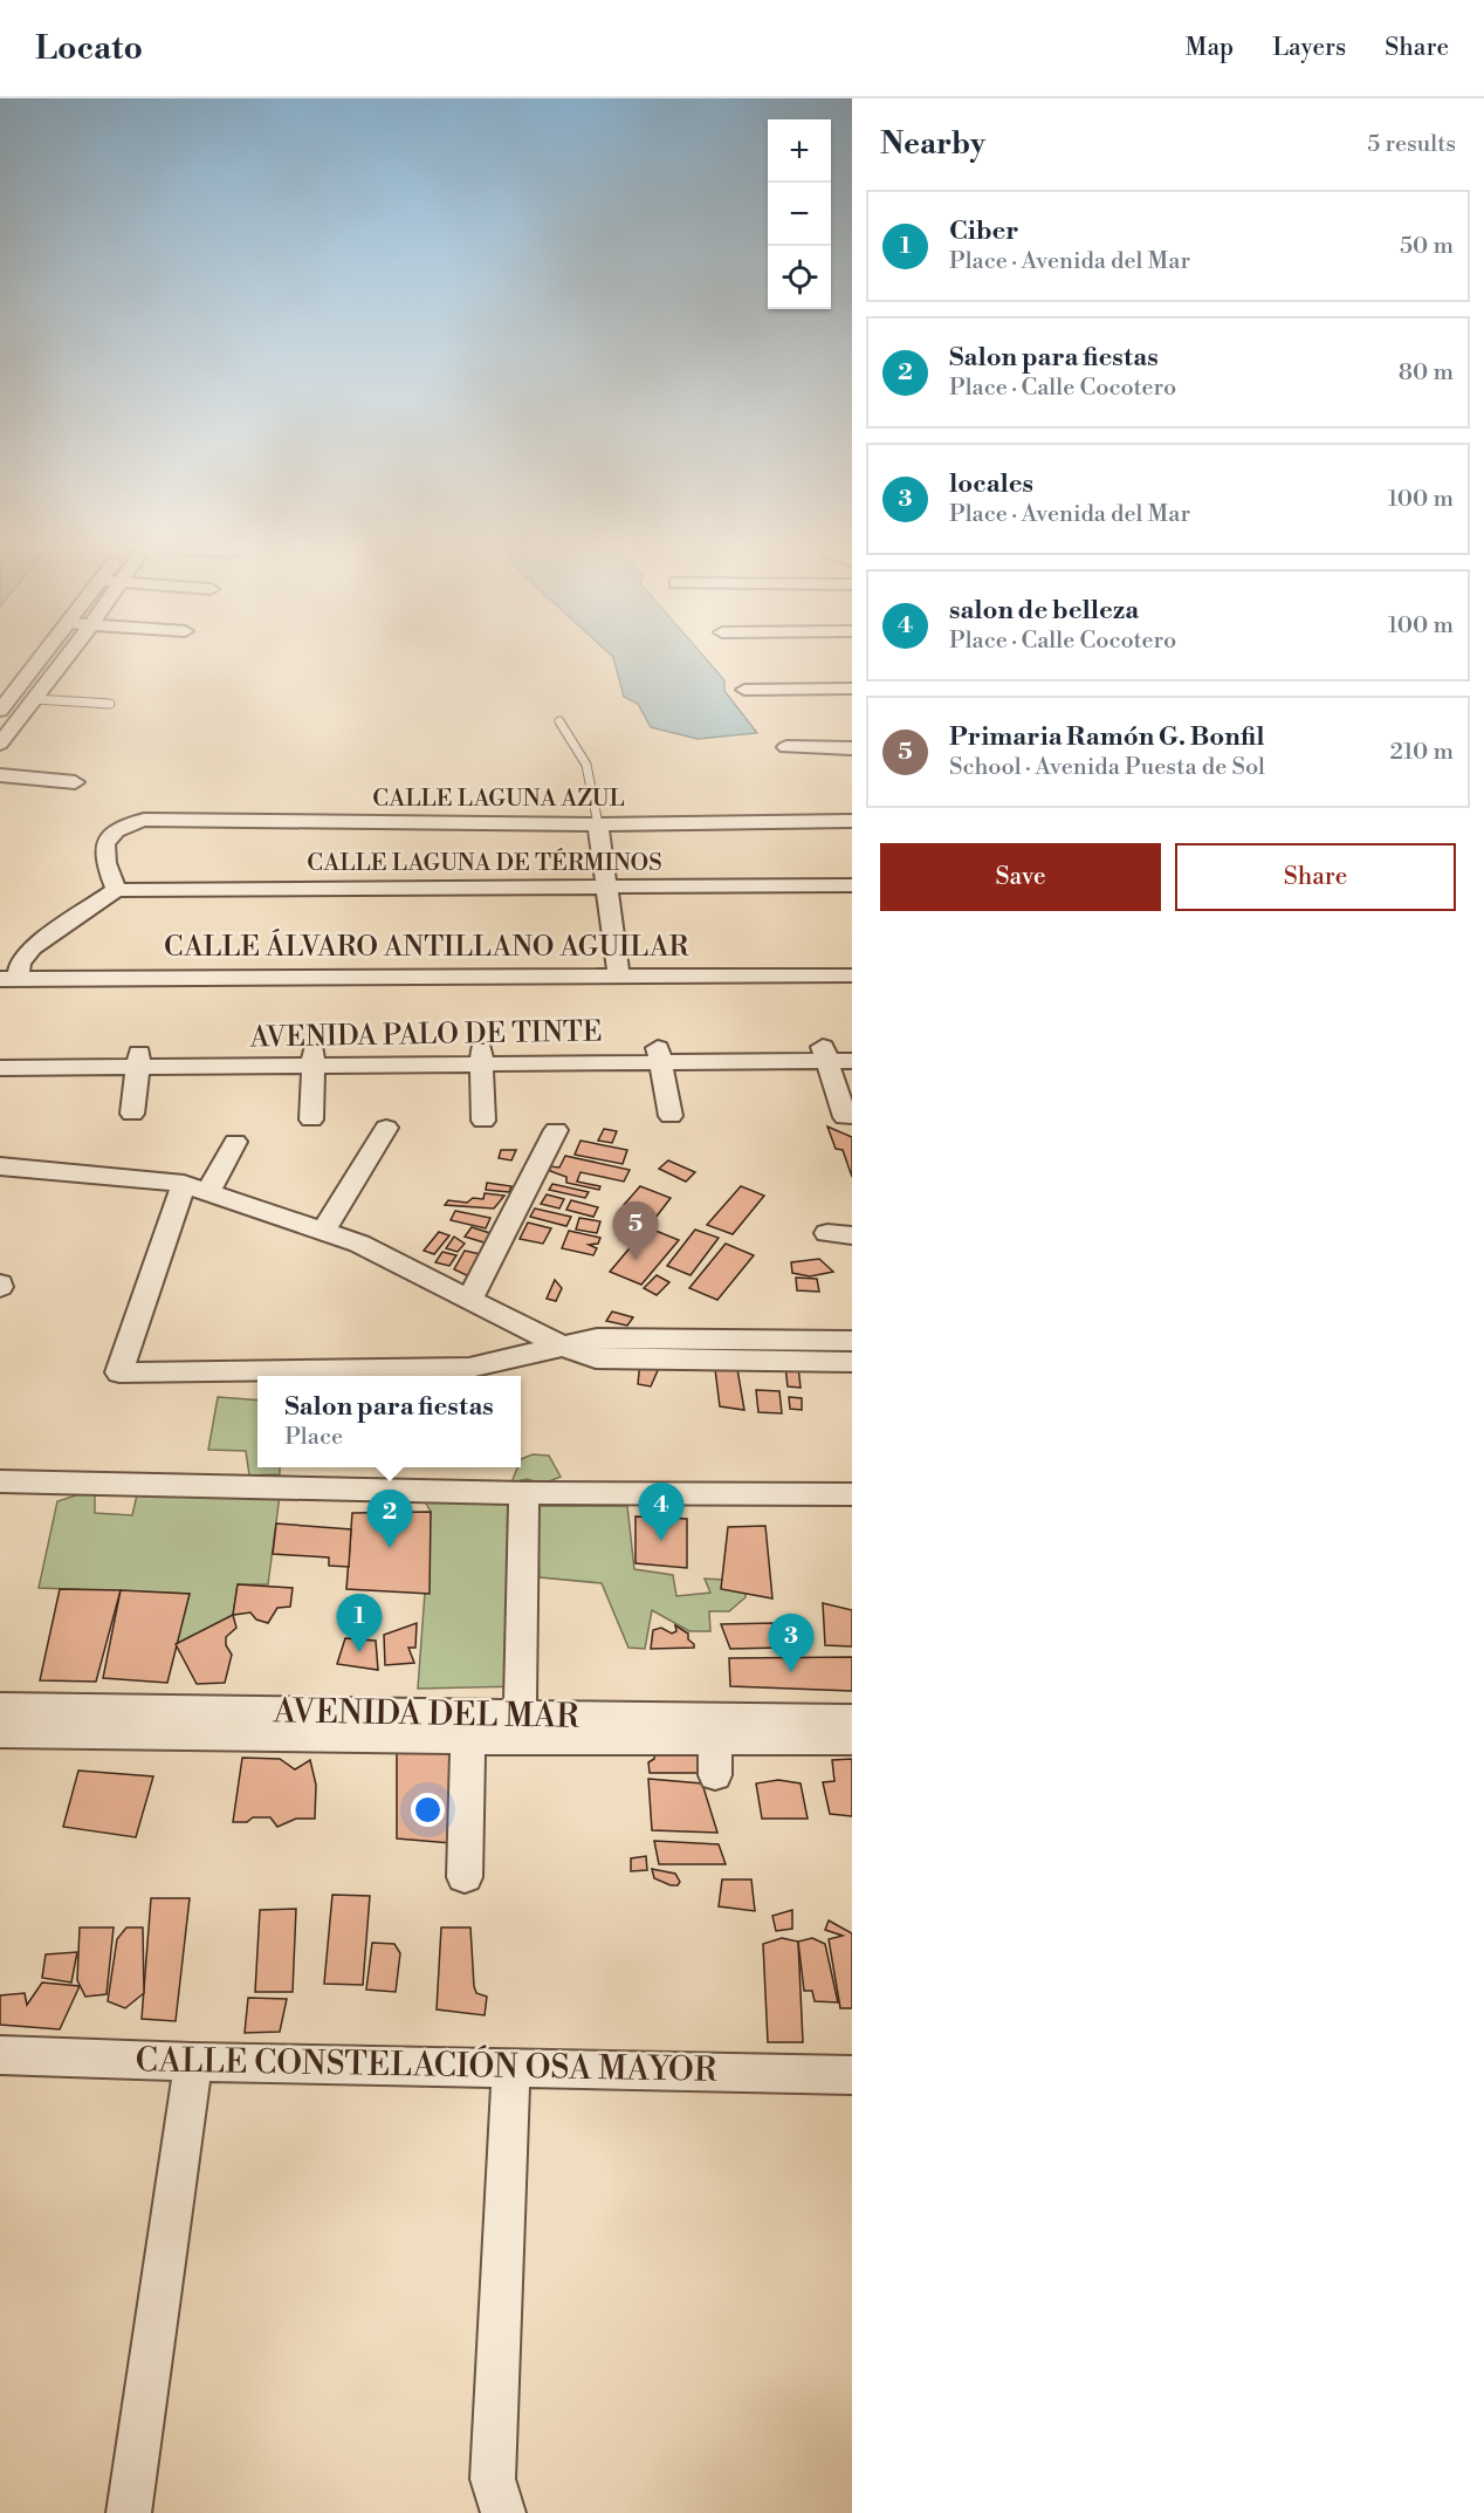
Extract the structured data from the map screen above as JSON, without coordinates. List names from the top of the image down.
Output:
{
  "streets": {
    "street": [
      "CALLE LAGUNA AZUL",
      "CALLE LAGUNA DE TÉRMINOS",
      "CALLE ÁLVARO ANTILLANO AGUILAR",
      "AVENIDA PALO DE TINTE",
      "AVENIDA DEL MAR",
      "CALLE CONSTELACIÓN OSA MAYOR"
    ]
  },
  "crossings": [
    ["CALLE LAGUNA AZUL", "CALLE LAGUNA DE TÉRMINOS"]
  ],
  "page": {
    "header": "Locato",
    "nav": ["Map", "Layers", "Share"],
    "heading": ["Nearby", "5 results"],
    "map_buttons": ["+", "−"],
    "list": [
      {
        "mark": "1",
        "name": "Ciber",
        "note": "Place · Avenida del Mar",
        "value": "50 m"
      },
      {
        "mark": "2",
        "name": "Salon para fiestas",
        "note": "Place · Calle Cocotero",
        "value": "80 m"
      },
      {
        "mark": "3",
        "name": "locales",
        "note": "Place · Avenida del Mar",
        "value": "100 m"
      },
      {
        "mark": "4",
        "name": "salon de belleza",
        "note": "Place · Calle Cocotero",
        "value": "100 m"
      },
      {
        "mark": "5",
        "name": "Primaria Ramón G. Bonfil",
        "note": "School · Avenida Puesta de Sol",
        "value": "210 m"
      }
    ],
    "buttons": ["Save", "Share"],
    "pins": [
      "5",
      "4",
      "2",
      "1",
      "3"
    ],
    "popup": ["Salon para fiestas", "Place"]
  }
}
